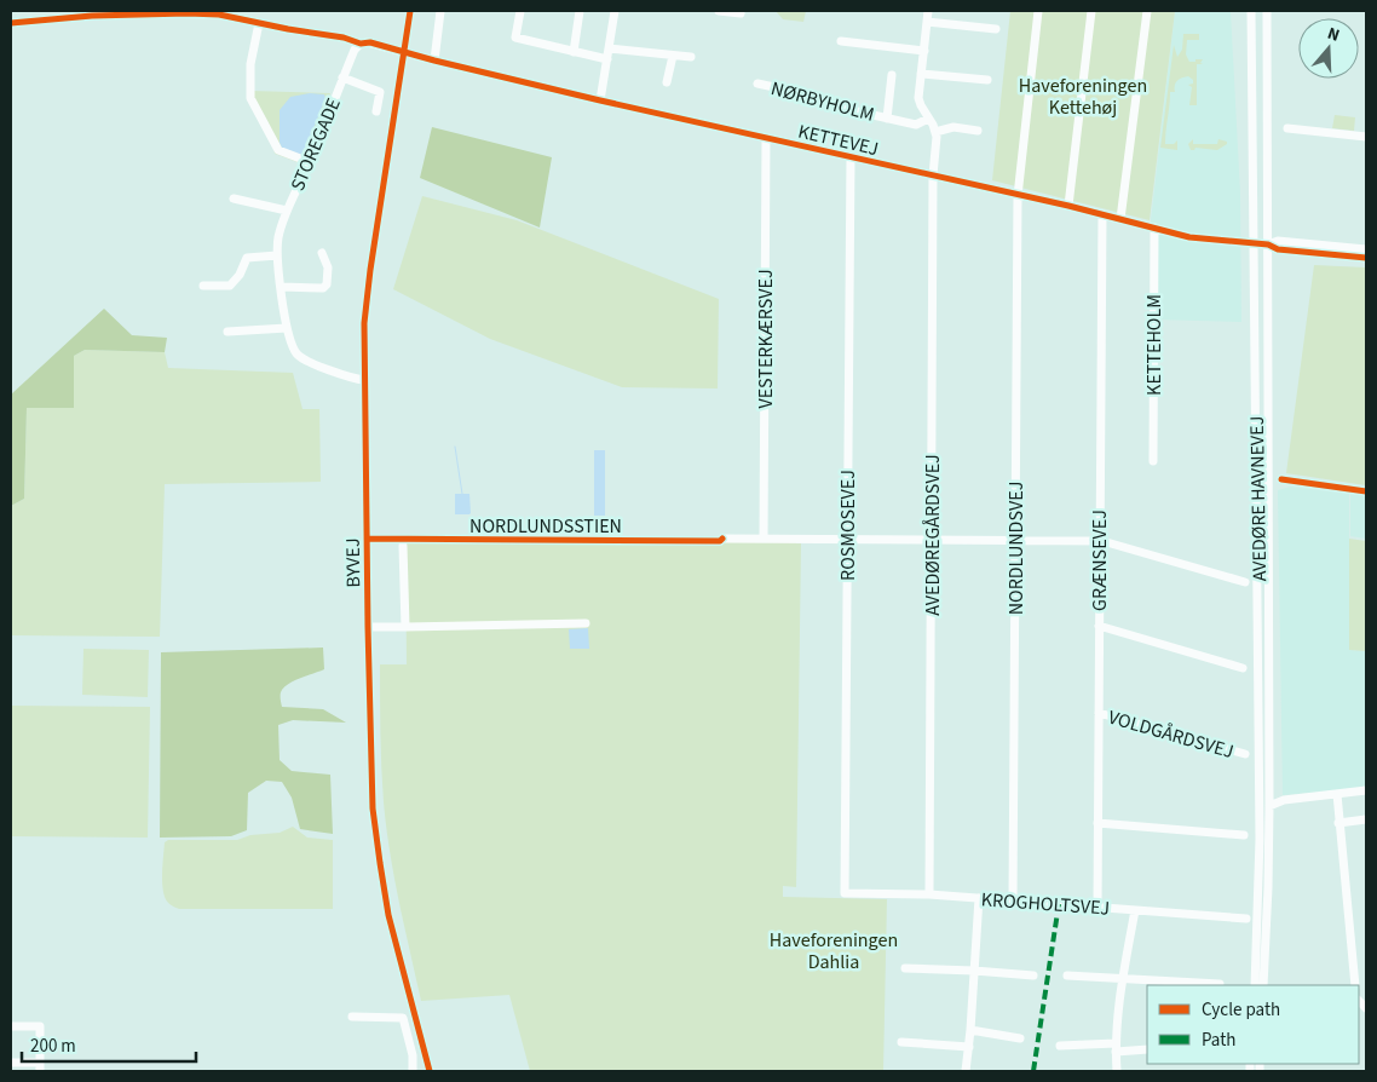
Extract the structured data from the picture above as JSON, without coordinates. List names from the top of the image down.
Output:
{
  "streets": {
    "street": [
      "NØRBYHOLM",
      "KETTEVEJ",
      "STOREGADE",
      "VESTERKÆRSVEJ",
      "KETTEHOLM",
      "AVEDØRE HAVNEVEJ",
      "ROSMOSEVEJ",
      "AVEDØREGÅRDSVEJ",
      "NORDLUNDSVEJ",
      "GRÆNSEVEJ",
      "BYVEJ",
      "VOLDGÅRDSVEJ",
      "KROGHOLTSVEJ"
    ],
    "cycle path": ["NORDLUNDSSTIEN"]
  },
  "crossings": [
    ["KETTEVEJ", "STOREGADE"],
    ["KETTEVEJ", "VESTERKÆRSVEJ"],
    ["KETTEVEJ", "KETTEHOLM"],
    ["KETTEVEJ", "AVEDØRE HAVNEVEJ"],
    ["KETTEVEJ", "ROSMOSEVEJ"],
    ["KETTEVEJ", "AVEDØREGÅRDSVEJ"],
    ["KETTEVEJ", "NORDLUNDSVEJ"],
    ["KETTEVEJ", "GRÆNSEVEJ"],
    ["KETTEVEJ", "BYVEJ"],
    ["STOREGADE", "BYVEJ"],
    ["ROSMOSEVEJ", "KROGHOLTSVEJ"],
    ["AVEDØREGÅRDSVEJ", "KROGHOLTSVEJ"],
    ["NORDLUNDSVEJ", "KROGHOLTSVEJ"],
    ["GRÆNSEVEJ", "VOLDGÅRDSVEJ"],
    ["GRÆNSEVEJ", "KROGHOLTSVEJ"]
  ],
  "parks": ["Haveforeningen Kettehøj", "Haveforeningen Dahlia"],
  "legend": ["Cycle path", "Path"],
  "scale_bar": "200 m",
  "north": "top"
}
